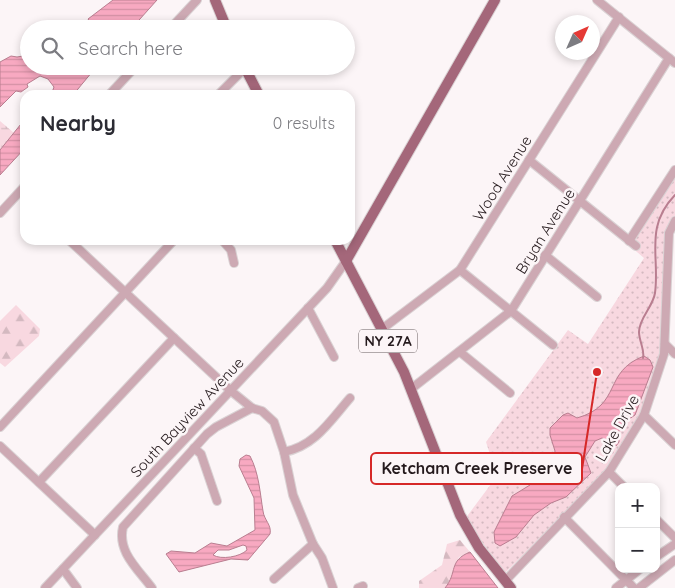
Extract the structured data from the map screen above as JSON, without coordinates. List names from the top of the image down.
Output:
{
  "streets": {
    "main road": ["NY 27A"],
    "street": [
      "Wood Avenue",
      "Bryan Avenue",
      "South Bayview Avenue",
      "Lake Drive"
    ]
  },
  "crossings": [
    ["Wood Avenue", "NY 27A"],
    ["Bryan Avenue", "NY 27A"],
    ["NY 27A", "South Bayview Avenue"]
  ],
  "places": ["Ketcham Creek Preserve"],
  "north": "top right",
  "page": {
    "search": "Search here",
    "heading": ["Nearby", "0 results"],
    "map_buttons": ["+", "−"]
  }
}
